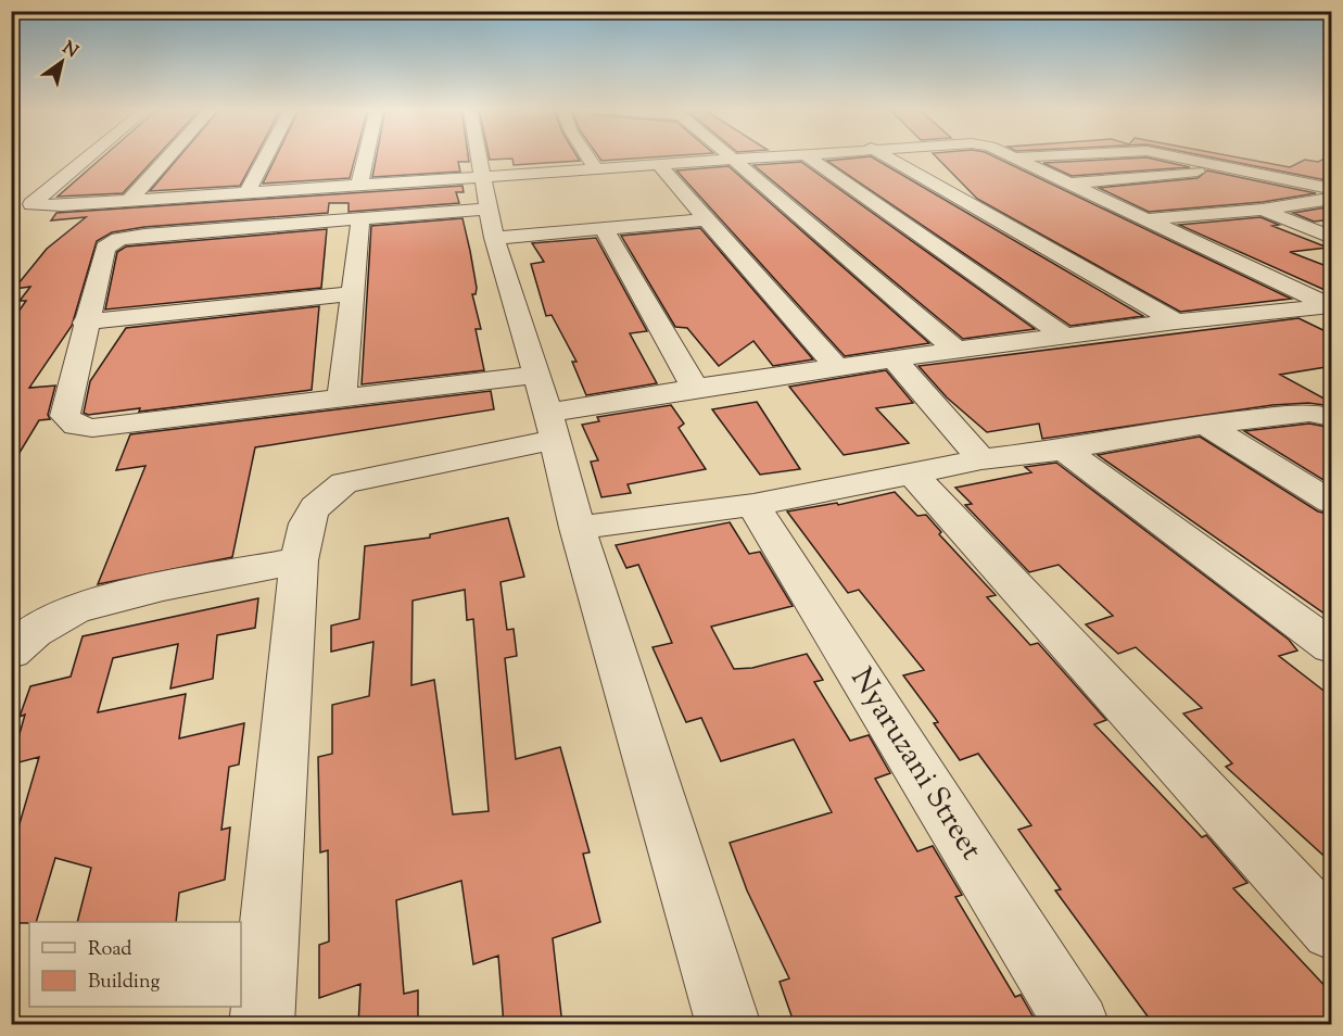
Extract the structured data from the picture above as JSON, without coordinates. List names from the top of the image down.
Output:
{
  "streets": {
    "street": ["Nyaruzani Street"]
  },
  "legend": ["Road", "Building"],
  "north": "top right"
}
